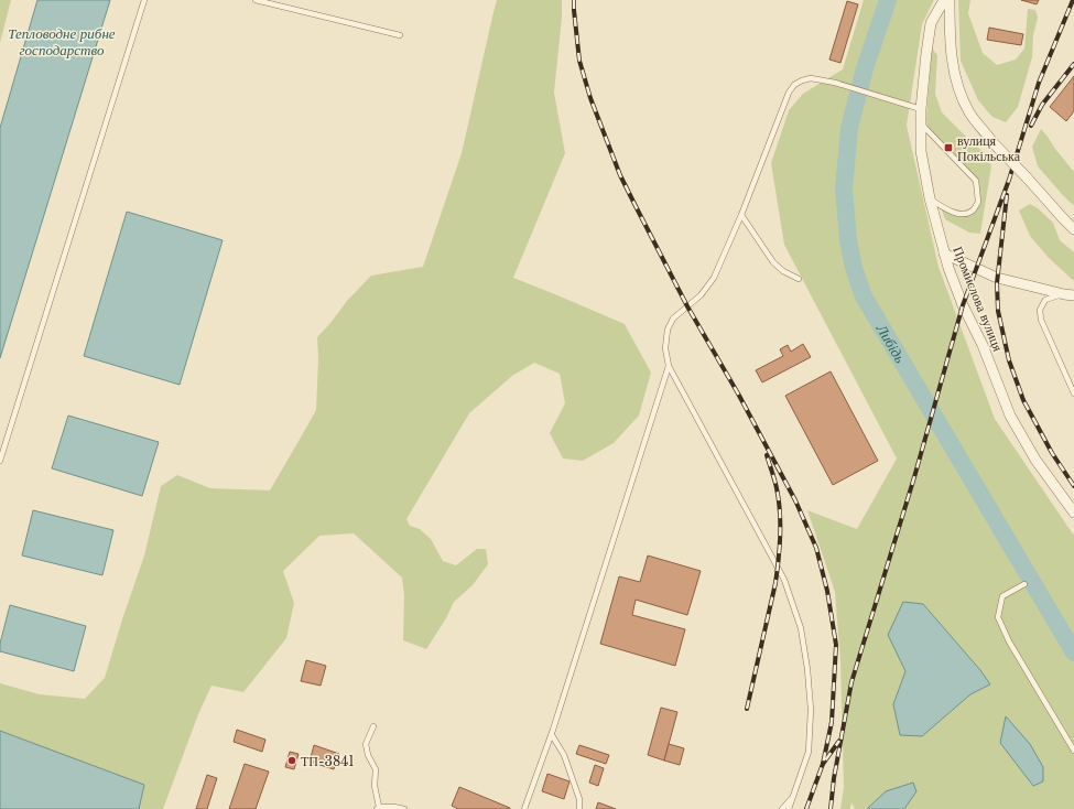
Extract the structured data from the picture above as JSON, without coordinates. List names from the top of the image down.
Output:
{
  "streets": {
    "street": ["Промислова вулиця"]
  },
  "water": ["Тепловодне рибне господарство", "Либідь"],
  "places": {
    "transit": ["вулиця Покільська"],
    "other": ["ТП-3841"]
  }
}
